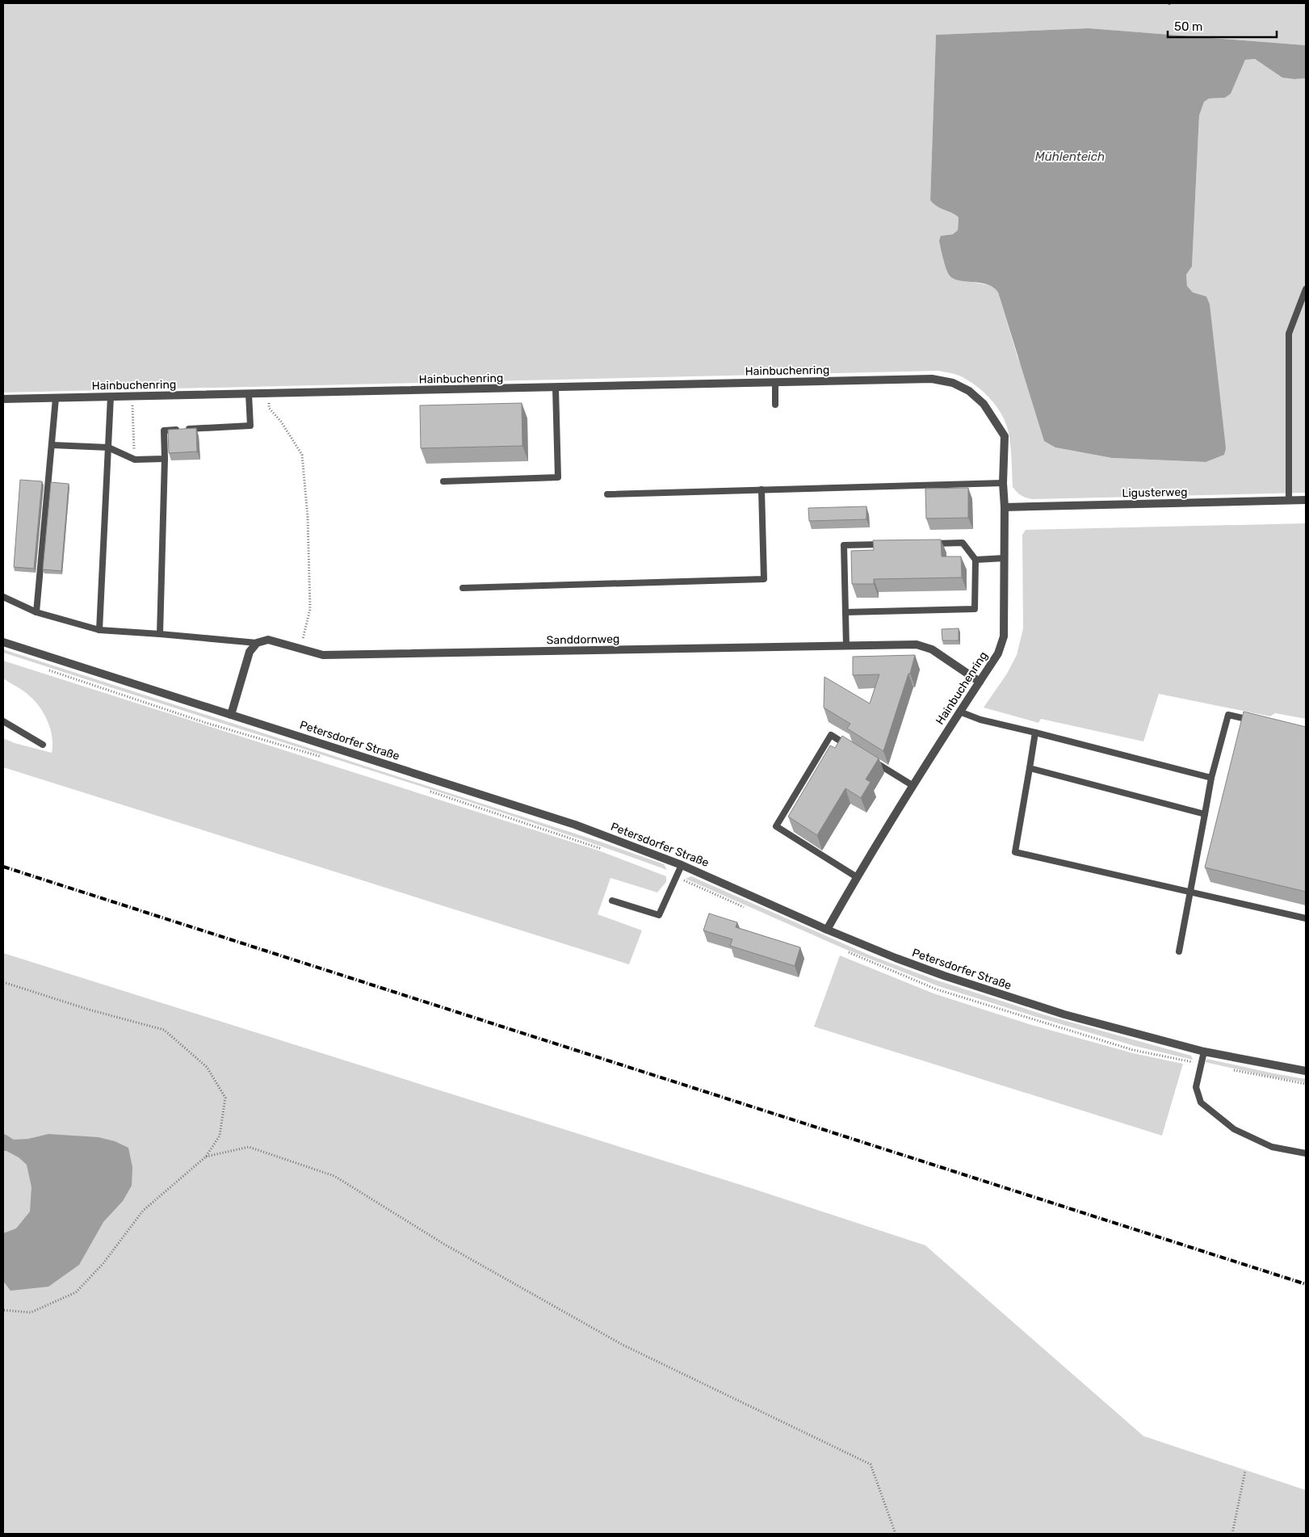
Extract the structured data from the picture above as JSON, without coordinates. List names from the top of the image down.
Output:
{
  "streets": {
    "street": [
      "Hainbuchenring",
      "Ligusterweg",
      "Sanddornweg",
      "Petersdorfer Straße"
    ]
  },
  "crossings": [
    ["Hainbuchenring", "Ligusterweg"],
    ["Hainbuchenring", "Sanddornweg"],
    ["Hainbuchenring", "Petersdorfer Straße"]
  ],
  "water": ["Mühlenteich"],
  "scale_bar": "50 m"
}
